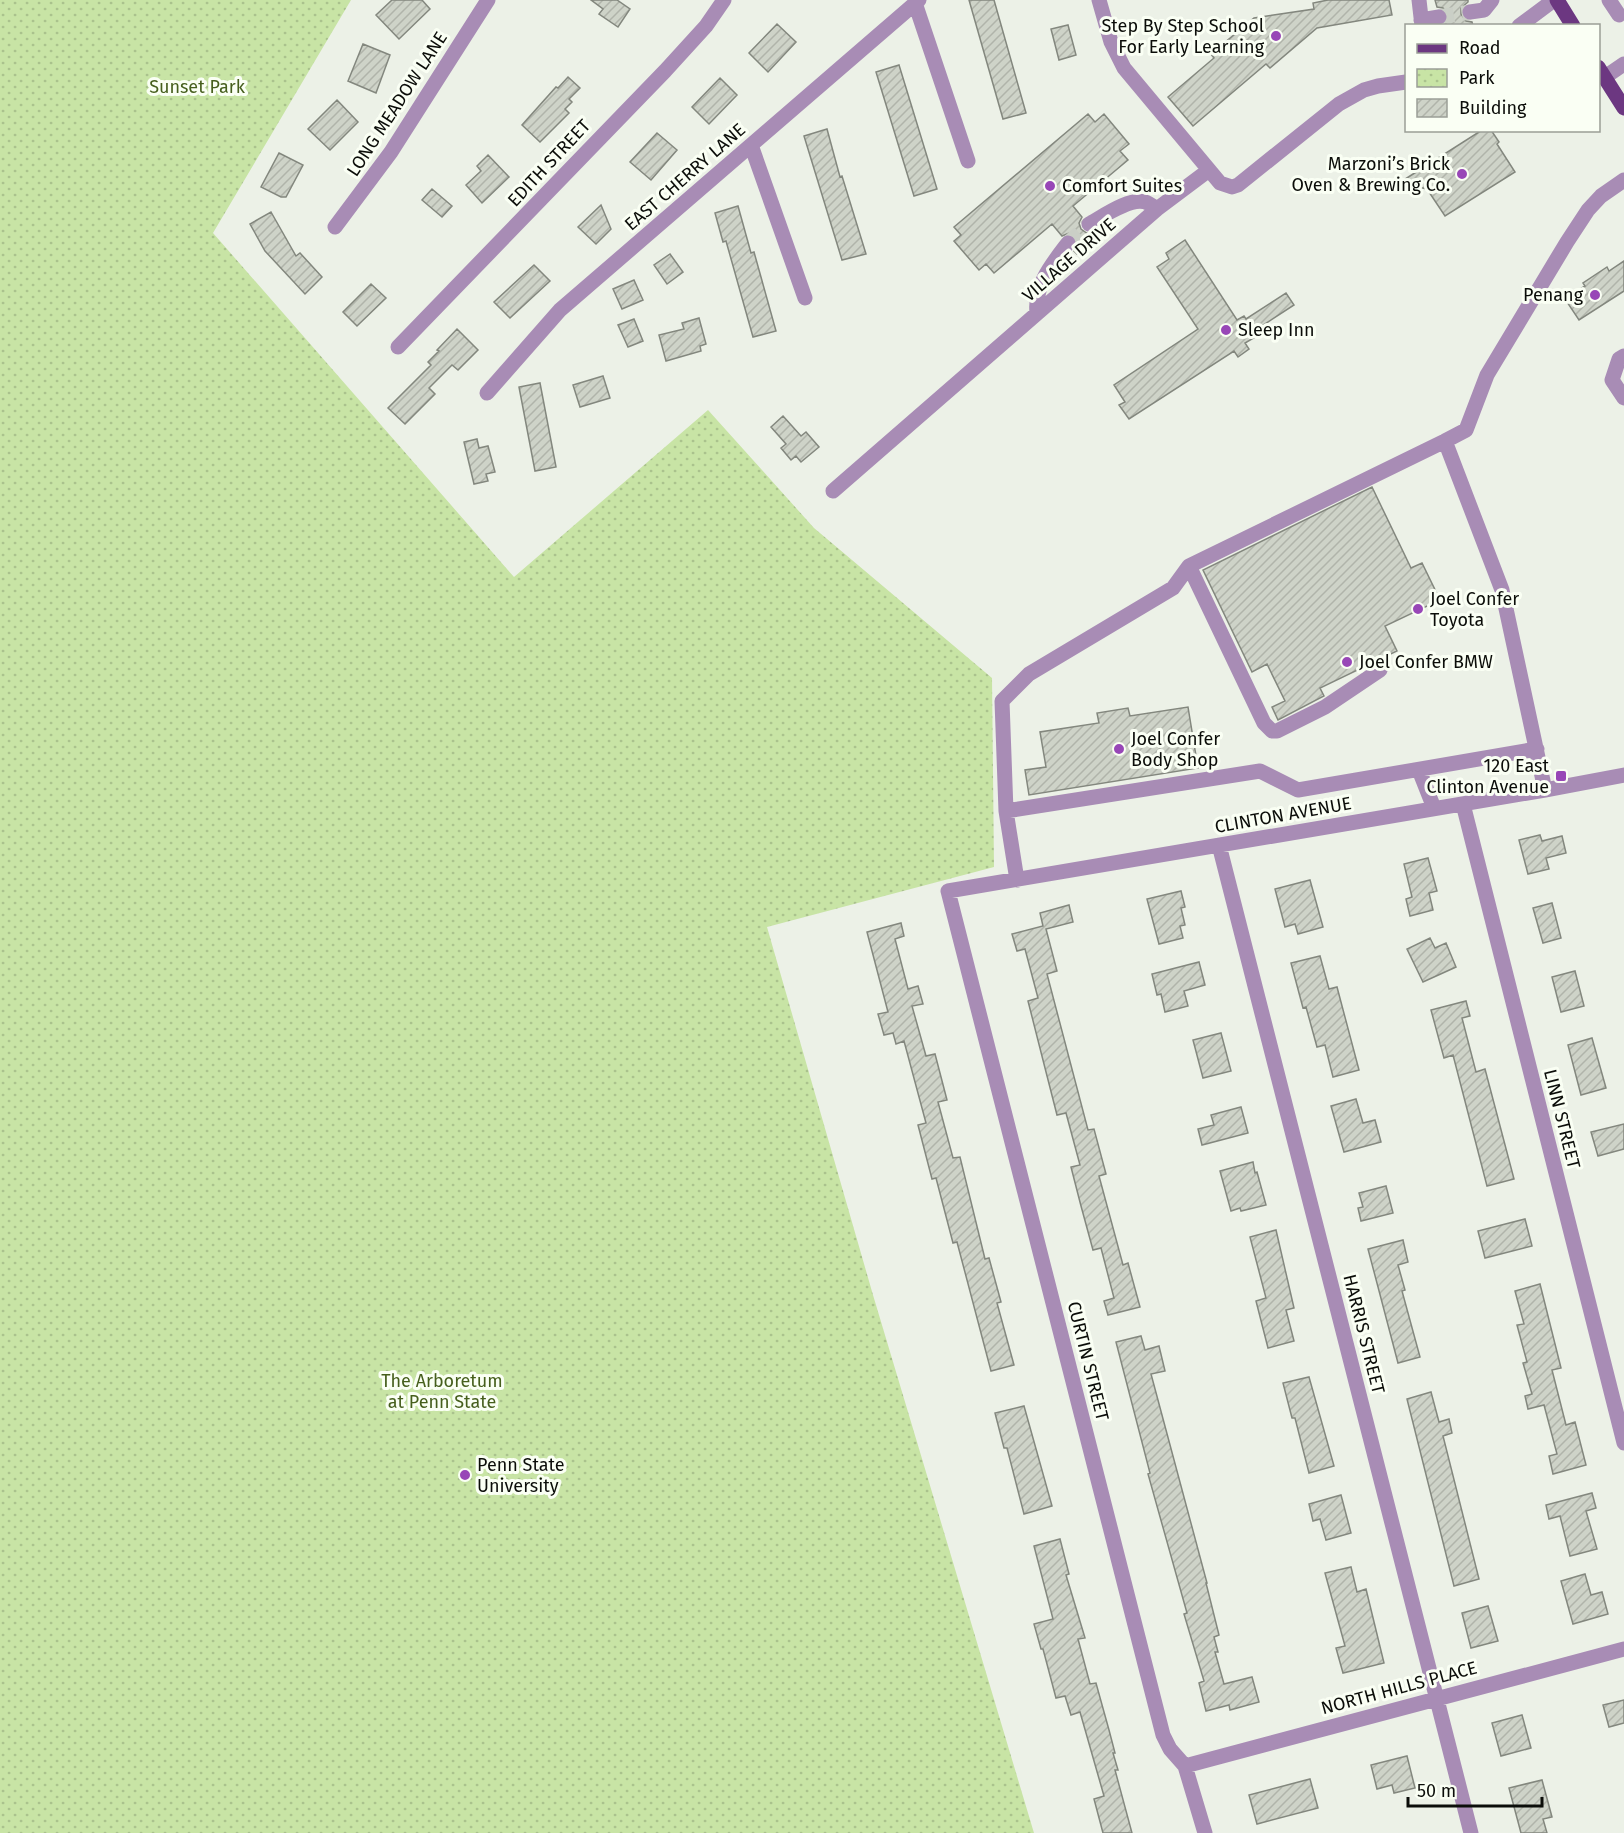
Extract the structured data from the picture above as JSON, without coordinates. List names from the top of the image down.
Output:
{
  "streets": {
    "street": [
      "LONG MEADOW LANE",
      "EDITH STREET",
      "EAST CHERRY LANE",
      "VILLAGE DRIVE",
      "CLINTON AVENUE",
      "LINN STREET",
      "HARRIS STREET",
      "CURTIN STREET",
      "NORTH HILLS PLACE"
    ]
  },
  "crossings": [
    ["CLINTON AVENUE", "LINN STREET"],
    ["CLINTON AVENUE", "HARRIS STREET"],
    ["CLINTON AVENUE", "CURTIN STREET"],
    ["HARRIS STREET", "NORTH HILLS PLACE"],
    ["CURTIN STREET", "NORTH HILLS PLACE"]
  ],
  "parks": ["Sunset Park", "The Arboretum at Penn State"],
  "places": {
    "other": [
      "Step By Step School For Early Learning",
      "Marzoni’s Brick Oven & Brewing Co.",
      "Comfort Suites",
      "Penang",
      "Sleep Inn",
      "Joel Confer Toyota",
      "Joel Confer BMW",
      "Joel Confer Body Shop",
      "Penn State University"
    ],
    "transit": ["120 East Clinton Avenue"]
  },
  "legend": ["Road", "Park", "Building"],
  "scale_bar": "50 m"
}
